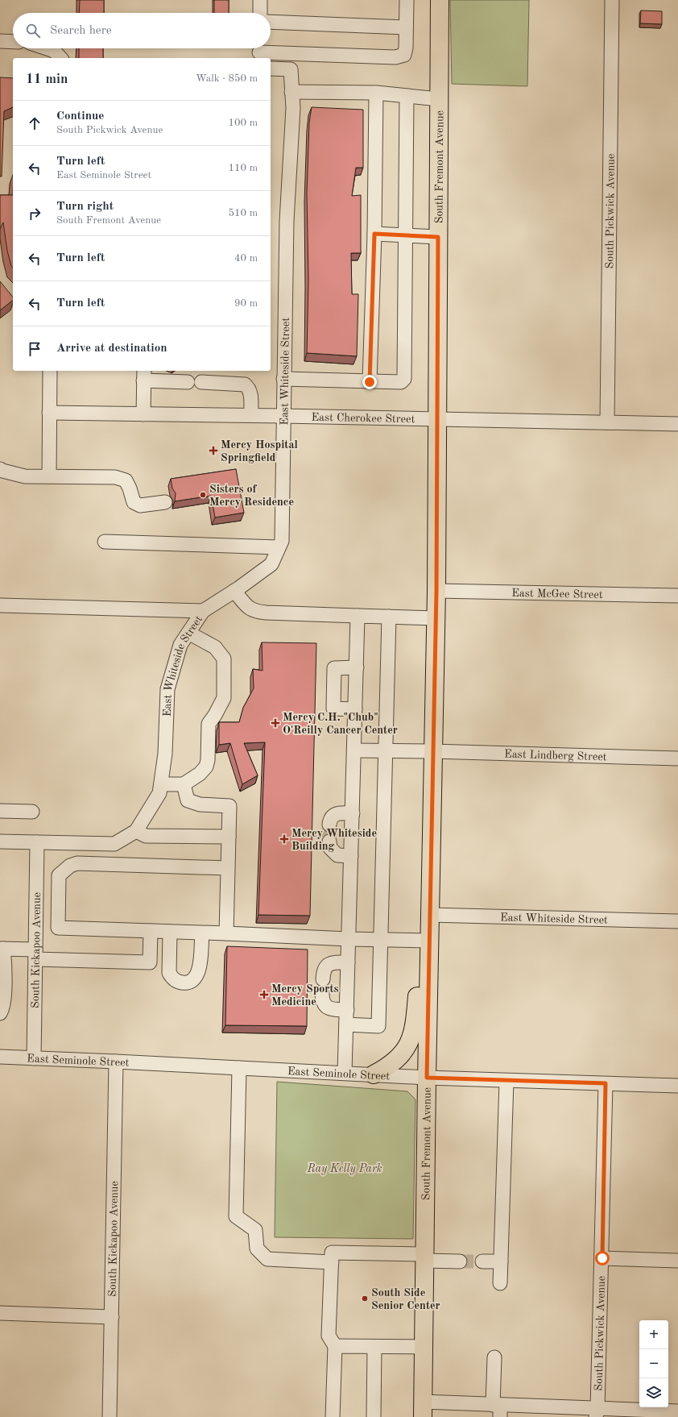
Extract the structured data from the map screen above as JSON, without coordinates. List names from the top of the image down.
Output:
{
  "streets": {
    "main road": ["South Fremont Avenue"],
    "street": [
      "South Pickwick Avenue",
      "East Whiteside Street",
      "East Cherokee Street",
      "East McGee Street",
      "East Lindberg Street",
      "South Kickapoo Avenue",
      "East Seminole Street"
    ]
  },
  "crossings": [
    ["South Fremont Avenue", "East Whiteside Street"],
    ["South Fremont Avenue", "East Cherokee Street"],
    ["South Fremont Avenue", "East McGee Street"],
    ["South Fremont Avenue", "East Lindberg Street"],
    ["South Fremont Avenue", "East Seminole Street"],
    ["South Pickwick Avenue", "East Cherokee Street"],
    ["South Pickwick Avenue", "East Seminole Street"],
    ["East Whiteside Street", "East Cherokee Street"],
    ["South Kickapoo Avenue", "East Seminole Street"]
  ],
  "parks": ["Ray Kelly Park"],
  "places": {
    "health": [
      "Mercy Hospital Springfield",
      "Mercy C.H. \"Chub\" O'Reilly Cancer Center",
      "Mercy Whiteside Building",
      "Mercy Sports Medicine"
    ],
    "other": ["Sisters of Mercy Residence", "South Side Senior Center"]
  },
  "page": {
    "search": "Search here",
    "heading": ["11 min", "Walk · 850 m"],
    "list": [
      ["Continue", "South Pickwick Avenue", "100 m"],
      ["Turn left", "East Seminole Street", "110 m"],
      ["Turn right", "South Fremont Avenue", "510 m"],
      ["Turn left", "40 m"],
      ["Turn left", "90 m"],
      "Arrive at destination"
    ],
    "map_buttons": ["+", "−"]
  }
}
